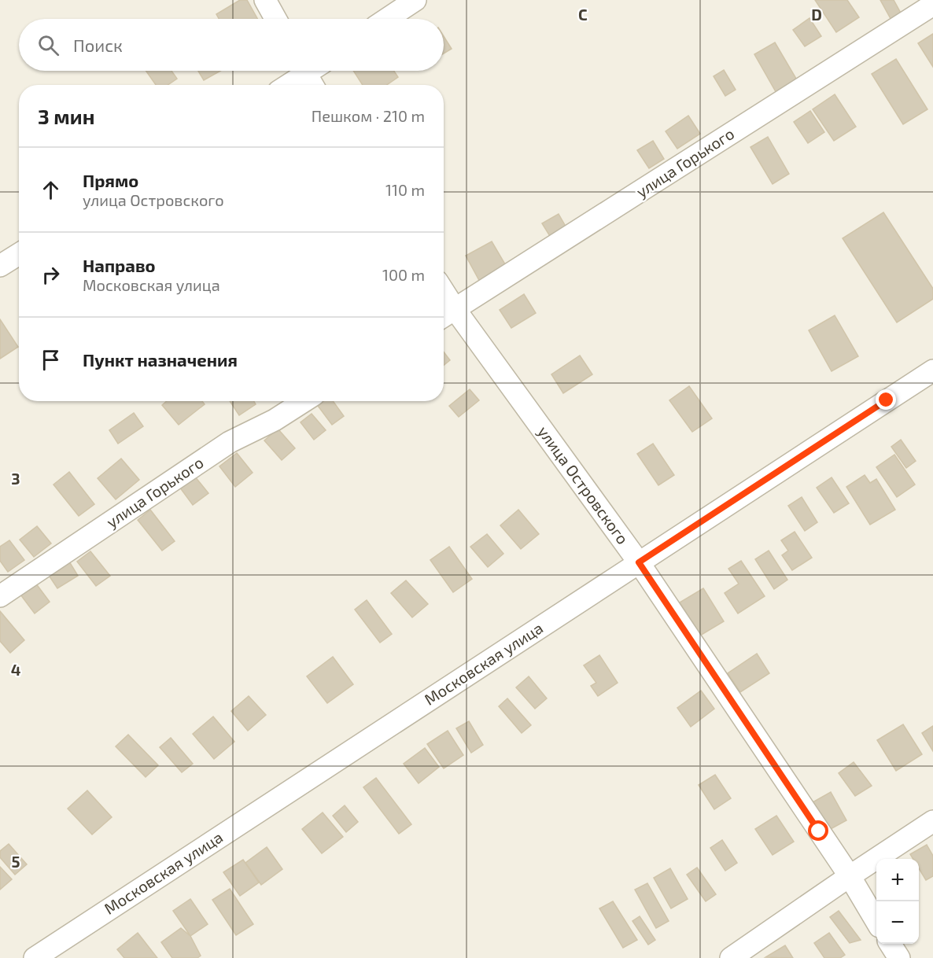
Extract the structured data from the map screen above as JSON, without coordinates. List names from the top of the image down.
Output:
{
  "streets": {
    "street": ["улица Горького", "улица Островского", "Московская улица"]
  },
  "crossings": [
    ["улица Горького", "улица Островского"],
    ["улица Островского", "Московская улица"]
  ],
  "page": {
    "search": "Поиск",
    "heading": ["3 мин", "Пешком · 210 m"],
    "list": [
      ["Прямо", "улица Островского", "110 m"],
      ["Направо", "Московская улица", "100 m"],
      "Пункт назначения"
    ],
    "map_buttons": ["+", "−"]
  },
  "grid": {
    "columns": ["C", "D"],
    "rows": ["3", "4", "5"]
  }
}
